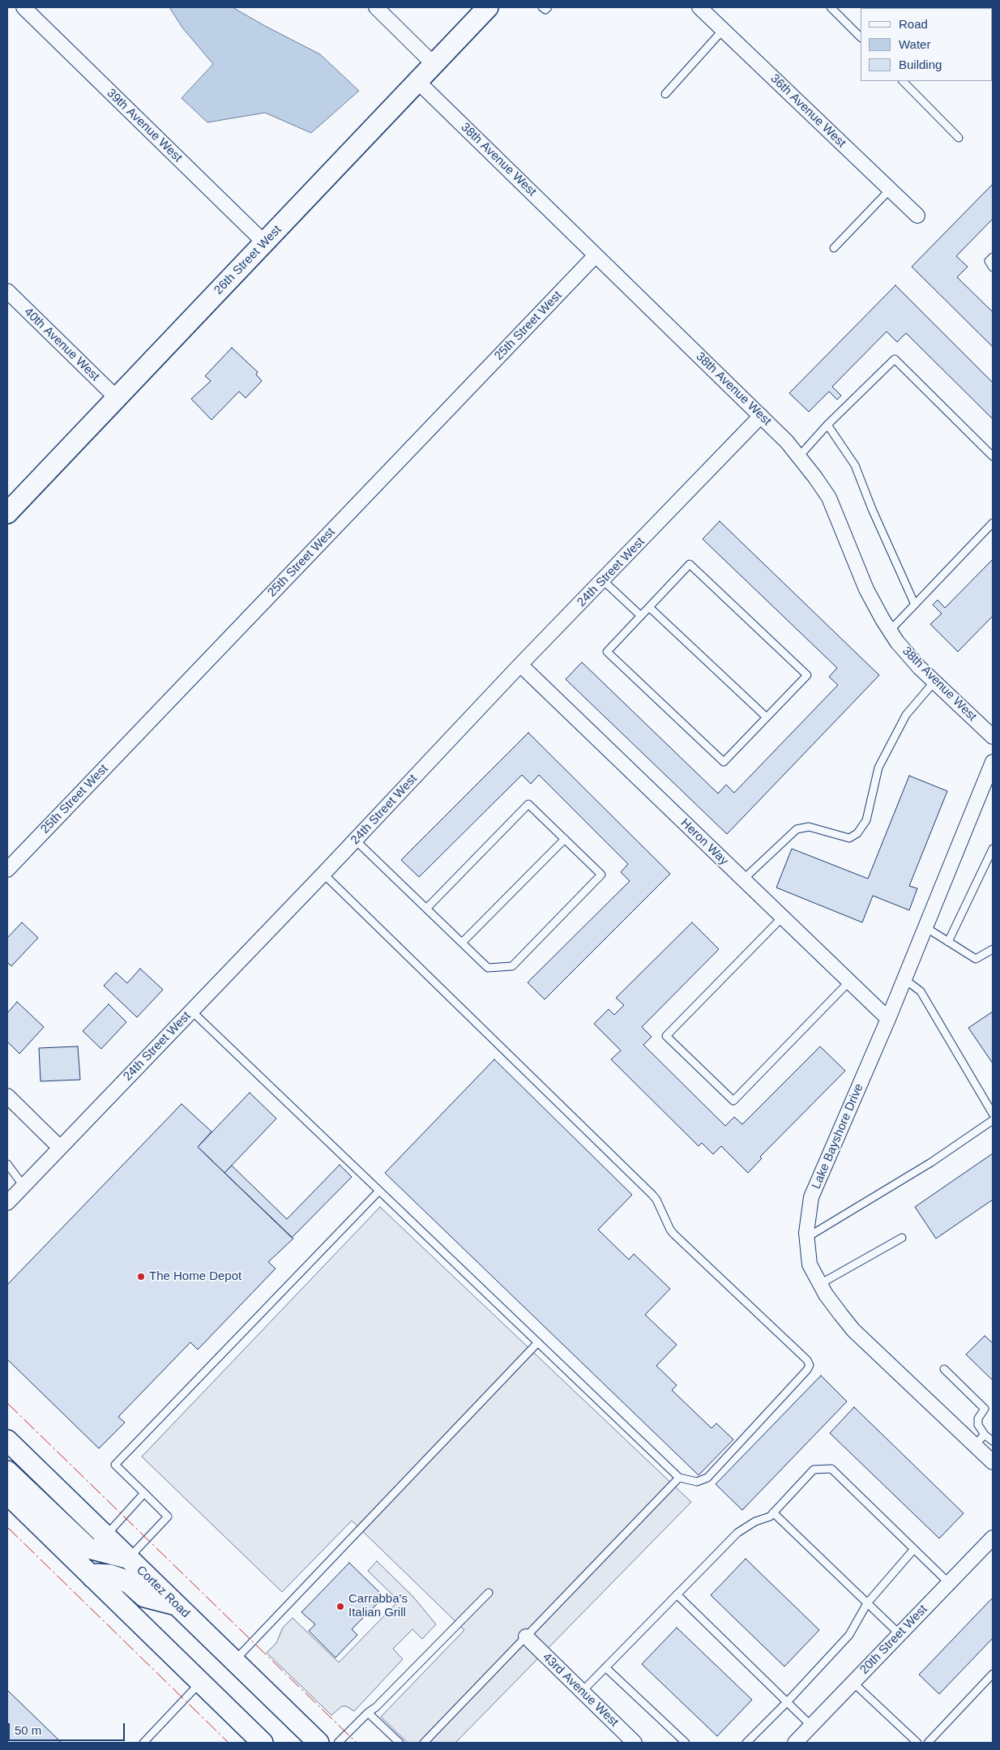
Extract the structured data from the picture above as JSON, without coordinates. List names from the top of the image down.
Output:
{
  "streets": {
    "main road": ["26th Street West", "Cortez Road"],
    "street": [
      "36th Avenue West",
      "39th Avenue West",
      "38th Avenue West",
      "25th Street West",
      "40th Avenue West",
      "24th Street West",
      "Heron Way",
      "Lake Bayshore Drive",
      "20th Street West",
      "43rd Avenue West"
    ]
  },
  "crossings": [
    ["39th Avenue West", "26th Street West"],
    ["38th Avenue West", "26th Street West"],
    ["38th Avenue West", "25th Street West"],
    ["38th Avenue West", "24th Street West"],
    ["26th Street West", "40th Avenue West"],
    ["24th Street West", "Heron Way"],
    ["Heron Way", "Lake Bayshore Drive"]
  ],
  "places": ["The Home Depot", "Carrabba's Italian Grill"],
  "legend": ["Road", "Water", "Building"],
  "scale_bar": "50 m"
}
